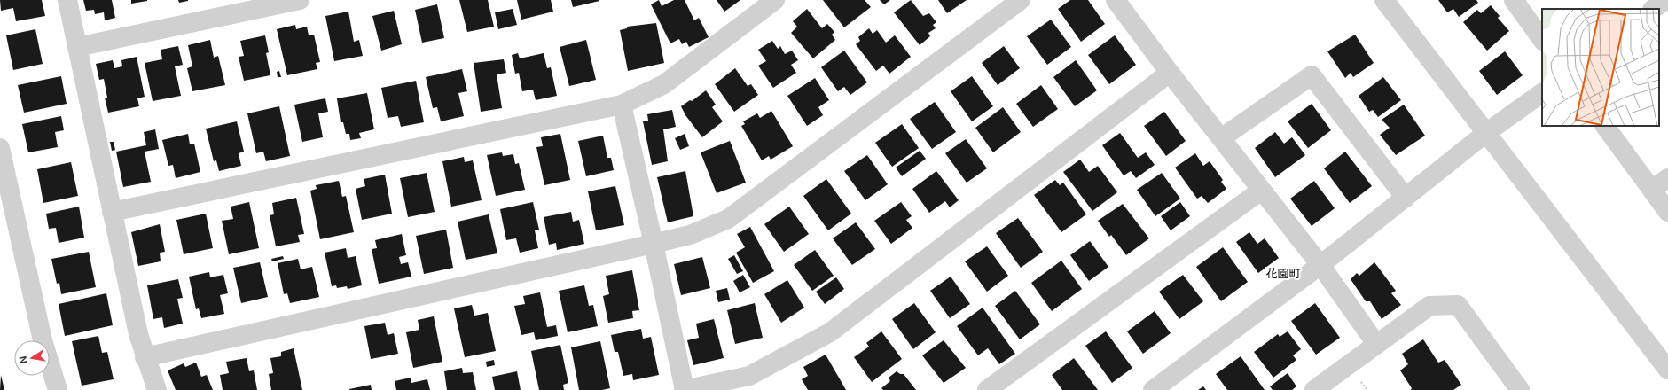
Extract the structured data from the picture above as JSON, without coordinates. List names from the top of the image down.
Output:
{
  "districts": ["花園町"],
  "north": "left"
}
